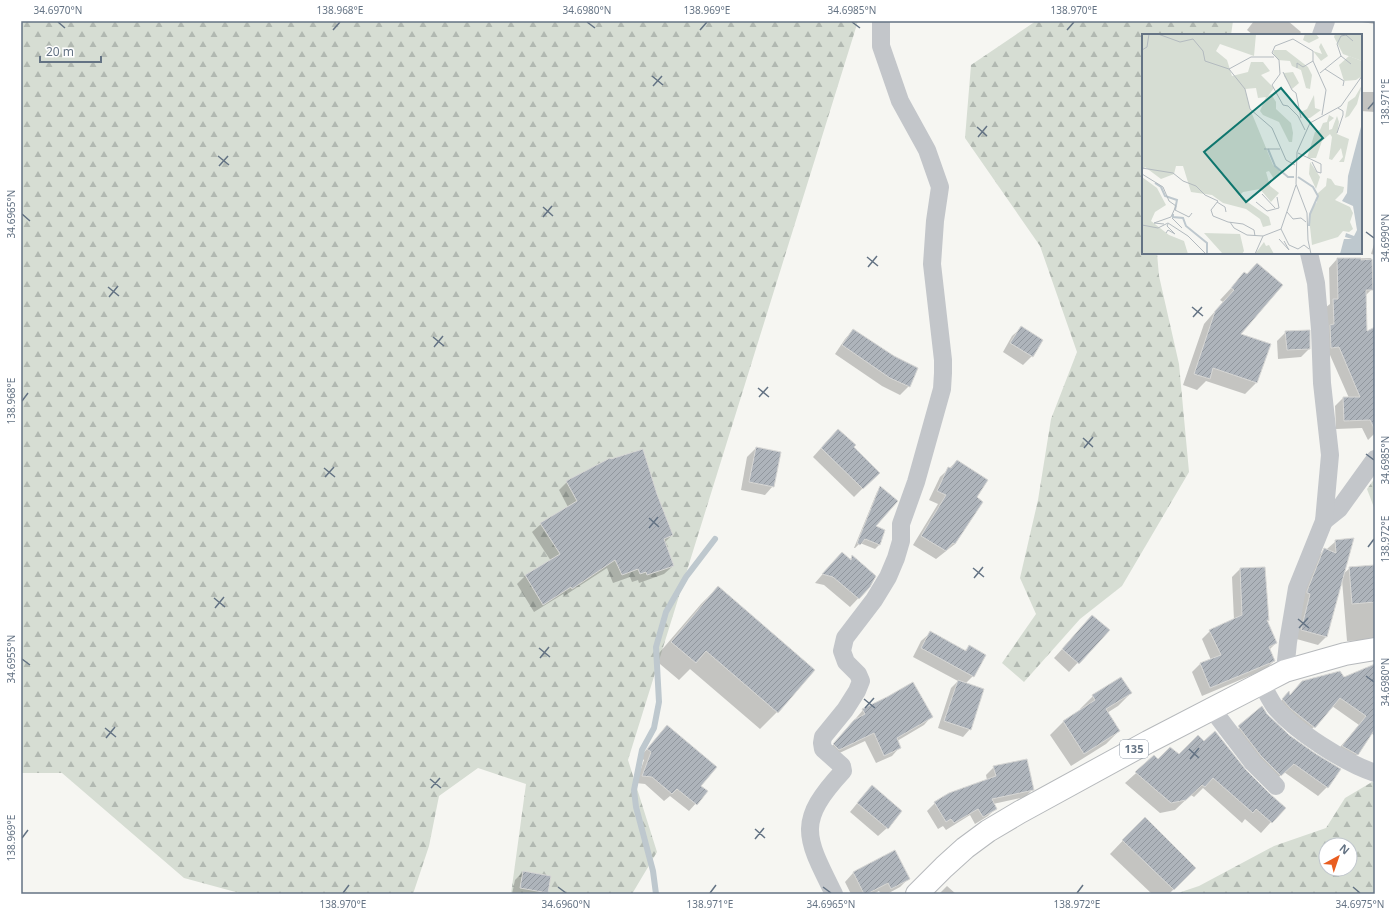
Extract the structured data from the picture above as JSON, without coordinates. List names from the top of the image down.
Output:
{
  "streets": {
    "highway": ["135"]
  },
  "scale_bar": "20 m",
  "north": "top right",
  "coordinates": [
    "34.6970°N",
    "138.968°E",
    "34.6980°N",
    "138.969°E",
    "34.6985°N",
    "138.970°E",
    "138.971°E",
    "34.6965°N",
    "34.6990°N",
    "138.972°E",
    "34.6955°N",
    "34.6960°N",
    "34.6975°N"
  ]
}
